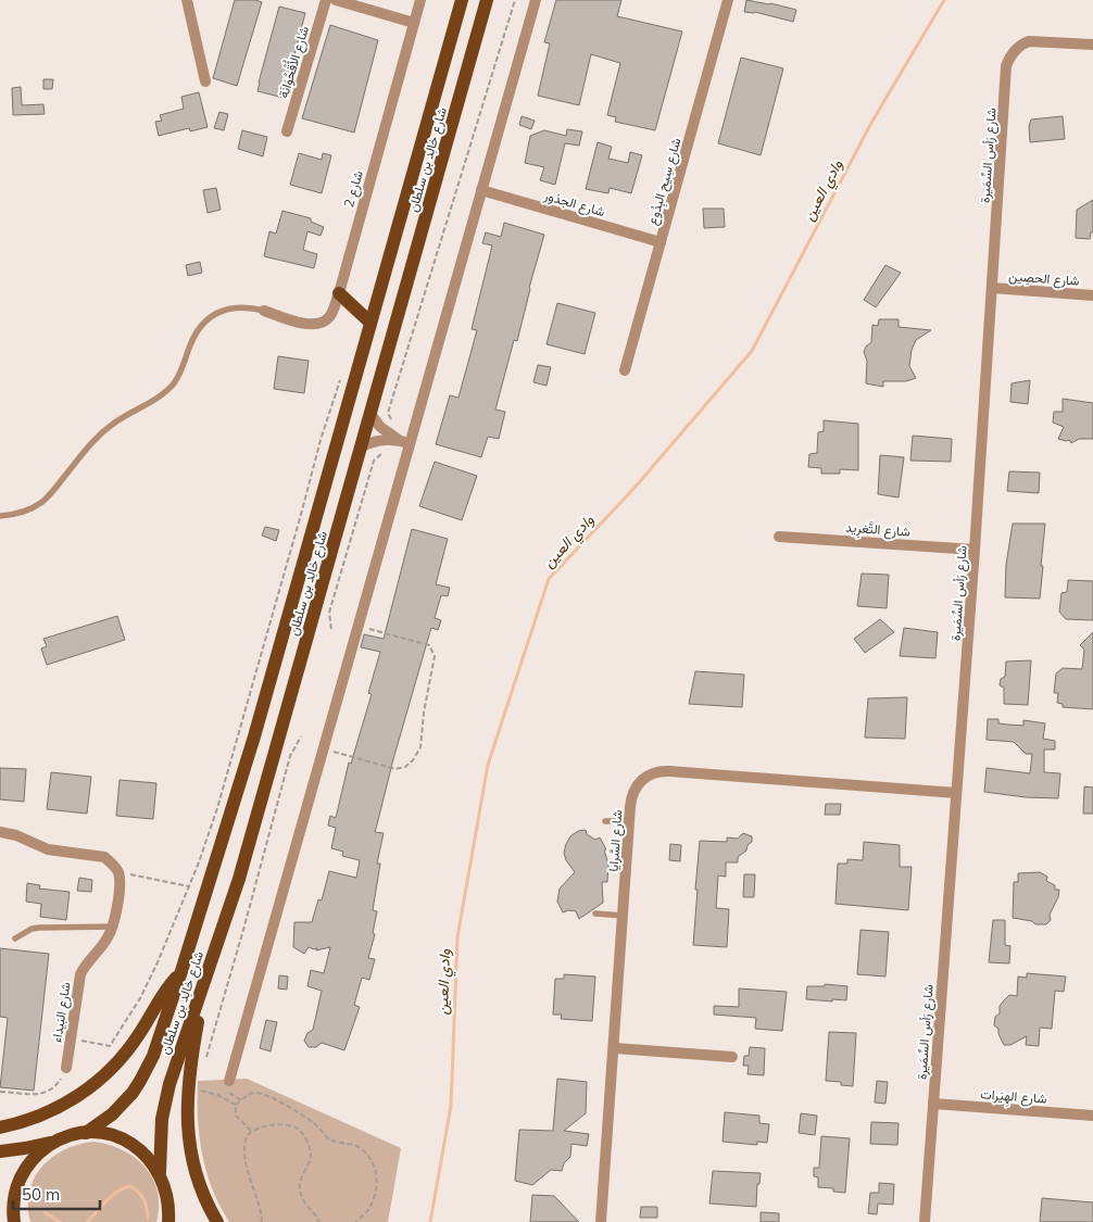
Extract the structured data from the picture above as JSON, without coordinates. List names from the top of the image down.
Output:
{
  "streets": {
    "main road": ["شارع خالِد بن سلطان"],
    "street": [
      "شارع الأُقْحُوَانَة",
      "شارع رَأس السِّمَيرة",
      "شارع سِيح البِدُوع",
      "شارع 2",
      "شارع الجذور",
      "شارع الحصِين",
      "شارع التَّغرِيد",
      "شارع السَّرايا",
      "شارع البَيداء",
      "شارع الهِيَرات"
    ]
  },
  "crossings": [
    ["شارع رَأس السِّمَيرة", "شارع الحصِين"],
    ["شارع رَأس السِّمَيرة", "شارع التَّغرِيد"],
    ["شارع رَأس السِّمَيرة", "شارع السَّرايا"],
    ["شارع رَأس السِّمَيرة", "شارع الهِيَرات"],
    ["شارع سِيح البِدُوع", "شارع الجذور"]
  ],
  "water": ["وادي العين"],
  "scale_bar": "50 m"
}
